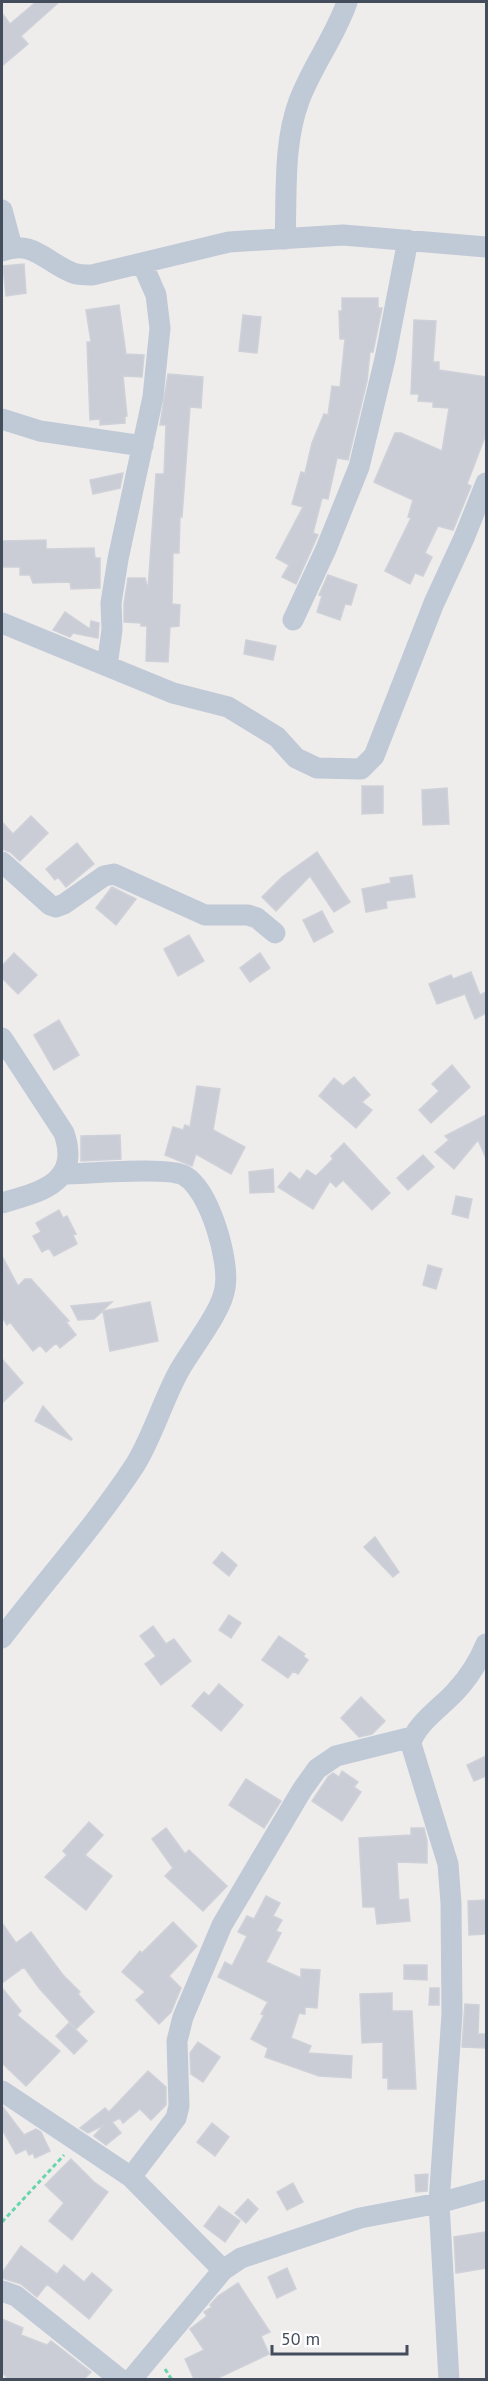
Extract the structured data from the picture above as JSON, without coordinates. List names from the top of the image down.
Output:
{
  "scale_bar": "50 m"
}
